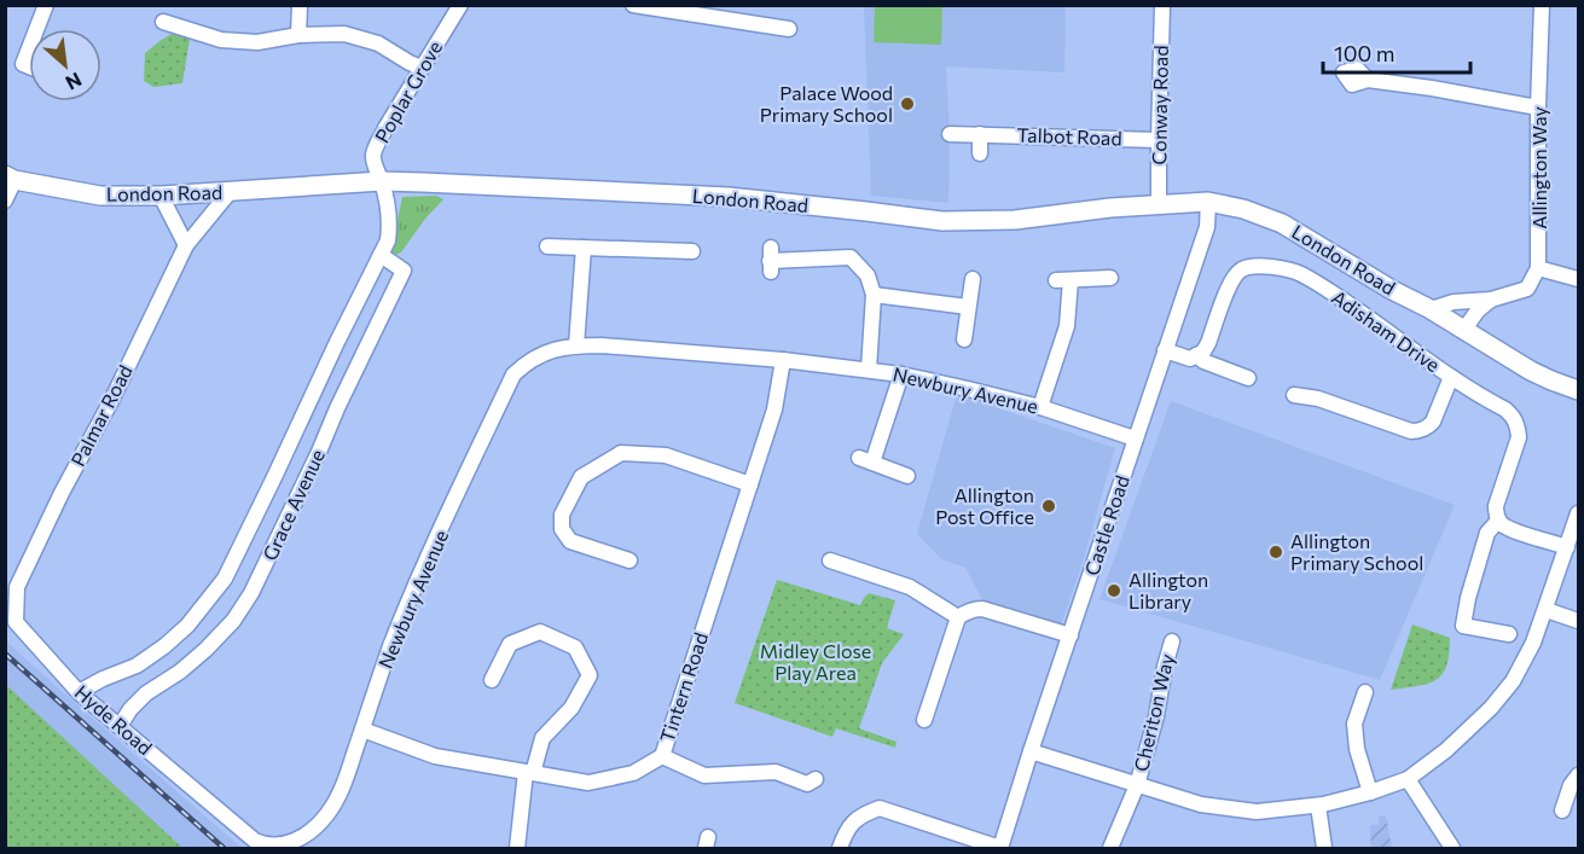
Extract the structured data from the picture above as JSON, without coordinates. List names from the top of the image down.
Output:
{
  "streets": {
    "main road": ["London Road"],
    "street": [
      "Poplar Grove",
      "Conway Road",
      "Talbot Road",
      "Allington Way",
      "Adisham Drive",
      "Newbury Avenue",
      "Palmar Road",
      "Grace Avenue",
      "Castle Road",
      "Tintern Road",
      "Cheriton Way",
      "Hyde Road"
    ]
  },
  "crossings": [
    ["Poplar Grove", "London Road"],
    ["Poplar Grove", "Grace Avenue"],
    ["Conway Road", "Talbot Road"],
    ["Conway Road", "London Road"],
    ["London Road", "Palmar Road"],
    ["London Road", "Grace Avenue"],
    ["London Road", "Castle Road"],
    ["Newbury Avenue", "Castle Road"],
    ["Newbury Avenue", "Tintern Road"],
    ["Newbury Avenue", "Hyde Road"],
    ["Palmar Road", "Hyde Road"],
    ["Grace Avenue", "Hyde Road"]
  ],
  "parks": ["Midley Close Play Area"],
  "places": [
    "Palace Wood Primary School",
    "Allington Post Office",
    "Allington Primary School",
    "Allington Library"
  ],
  "scale_bar": "100 m",
  "north": "bottom right"
}
